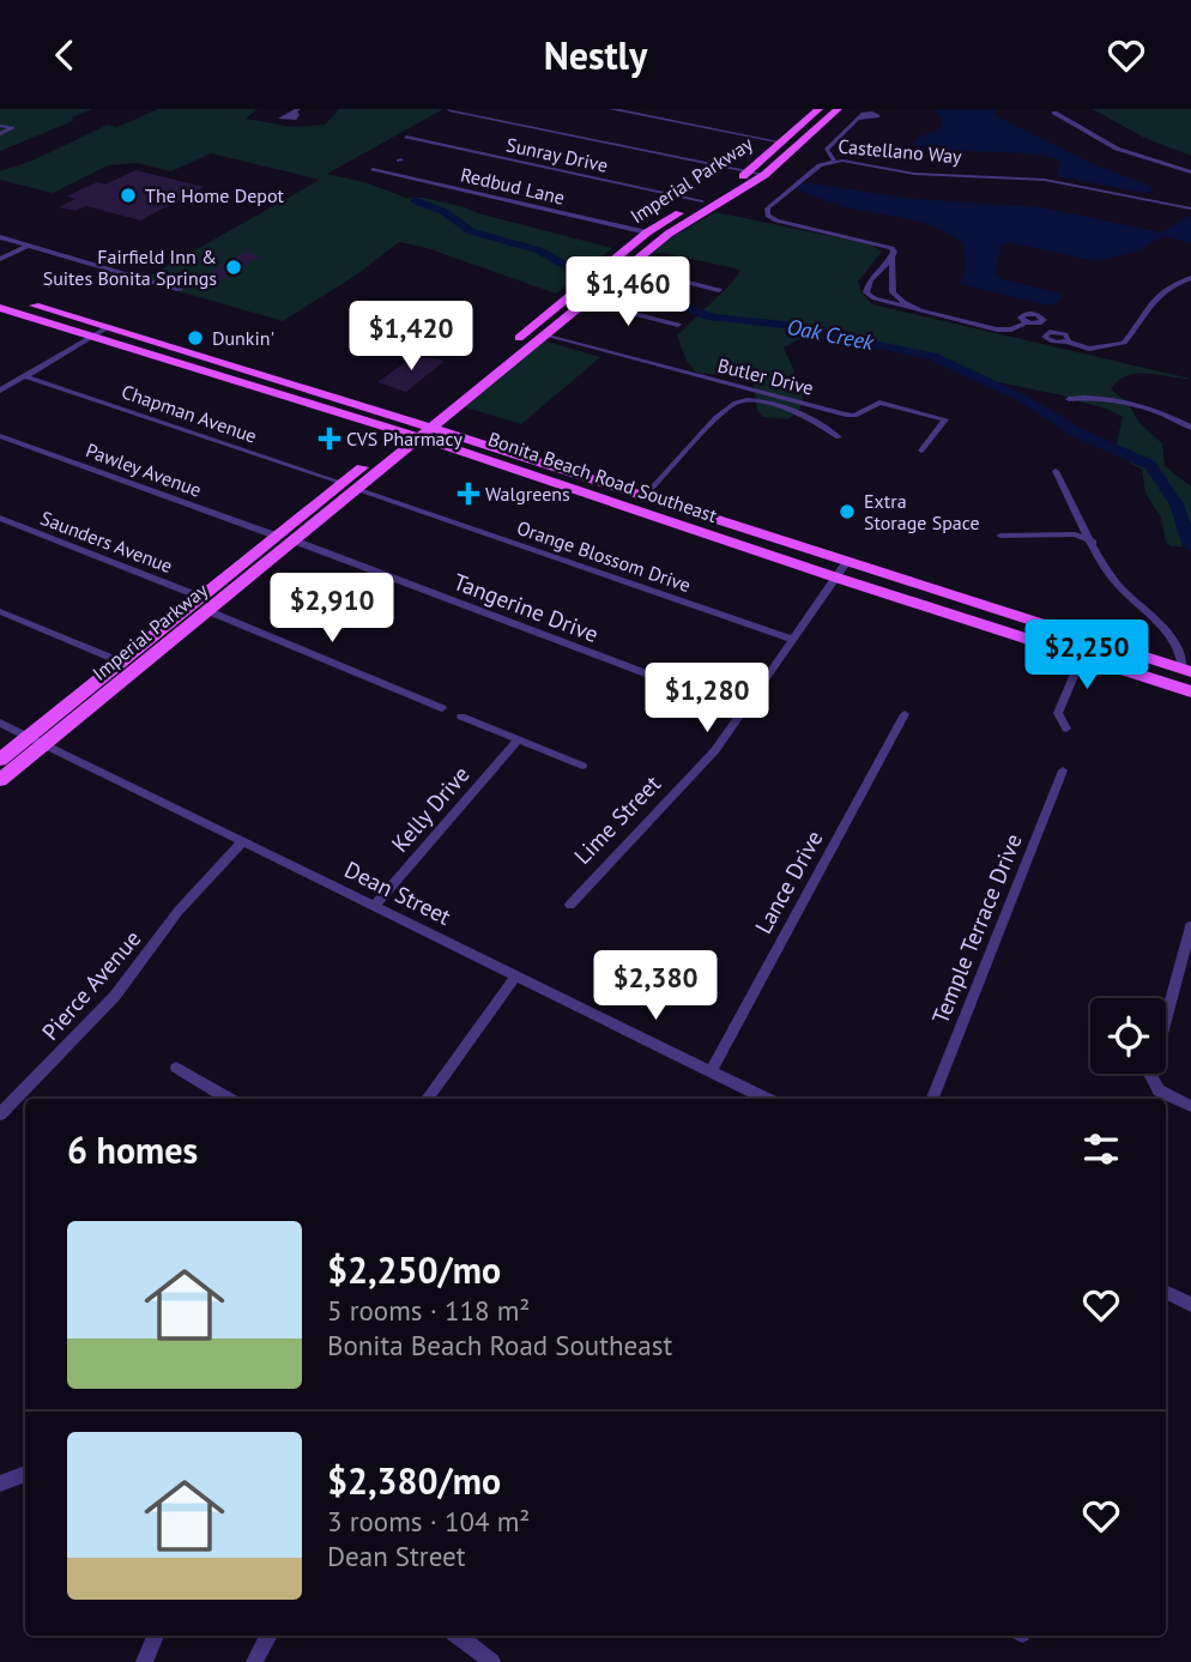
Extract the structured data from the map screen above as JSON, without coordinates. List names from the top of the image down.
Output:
{
  "streets": {
    "main road": ["Imperial Parkway", "Bonita Beach Road Southeast"],
    "street": [
      "Castellano Way",
      "Sunray Drive",
      "Redbud Lane",
      "Butler Drive",
      "Chapman Avenue",
      "Pawley Avenue",
      "Saunders Avenue",
      "Orange Blossom Drive",
      "Tangerine Drive",
      "Kelly Drive",
      "Lime Street",
      "Lance Drive",
      "Dean Street",
      "Temple Terrace Drive",
      "Pierce Avenue"
    ]
  },
  "crossings": [
    ["Sunray Drive", "Imperial Parkway"],
    ["Imperial Parkway", "Redbud Lane"],
    ["Imperial Parkway", "Butler Drive"],
    ["Imperial Parkway", "Chapman Avenue"],
    ["Imperial Parkway", "Pawley Avenue"],
    ["Imperial Parkway", "Bonita Beach Road Southeast"],
    ["Imperial Parkway", "Saunders Avenue"],
    ["Imperial Parkway", "Orange Blossom Drive"],
    ["Imperial Parkway", "Tangerine Drive"],
    ["Imperial Parkway", "Dean Street"],
    ["Chapman Avenue", "Orange Blossom Drive"],
    ["Bonita Beach Road Southeast", "Lime Street"],
    ["Orange Blossom Drive", "Lime Street"],
    ["Tangerine Drive", "Lime Street"],
    ["Kelly Drive", "Dean Street"],
    ["Lance Drive", "Dean Street"],
    ["Dean Street", "Pierce Avenue"]
  ],
  "water": ["Oak Creek"],
  "places": {
    "other": [
      "The Home Depot",
      "Fairfield Inn & Suites Bonita Springs",
      "Dunkin'",
      "Extra Storage Space"
    ],
    "health": ["CVS Pharmacy", "Walgreens"]
  },
  "page": {
    "header": "Nestly",
    "price": [
      "$1,460",
      "$1,420",
      "$2,910",
      "$2,250",
      "$1,280",
      "$2,380"
    ],
    "heading": "6 homes",
    "list": [
      {
        "name": "$2,250/mo",
        "note": "5 rooms · 118 m² · Bonita Beach Road Southeast"
      },
      {
        "name": "$2,380/mo",
        "note": "3 rooms · 104 m² · Dean Street"
      }
    ]
  }
}
